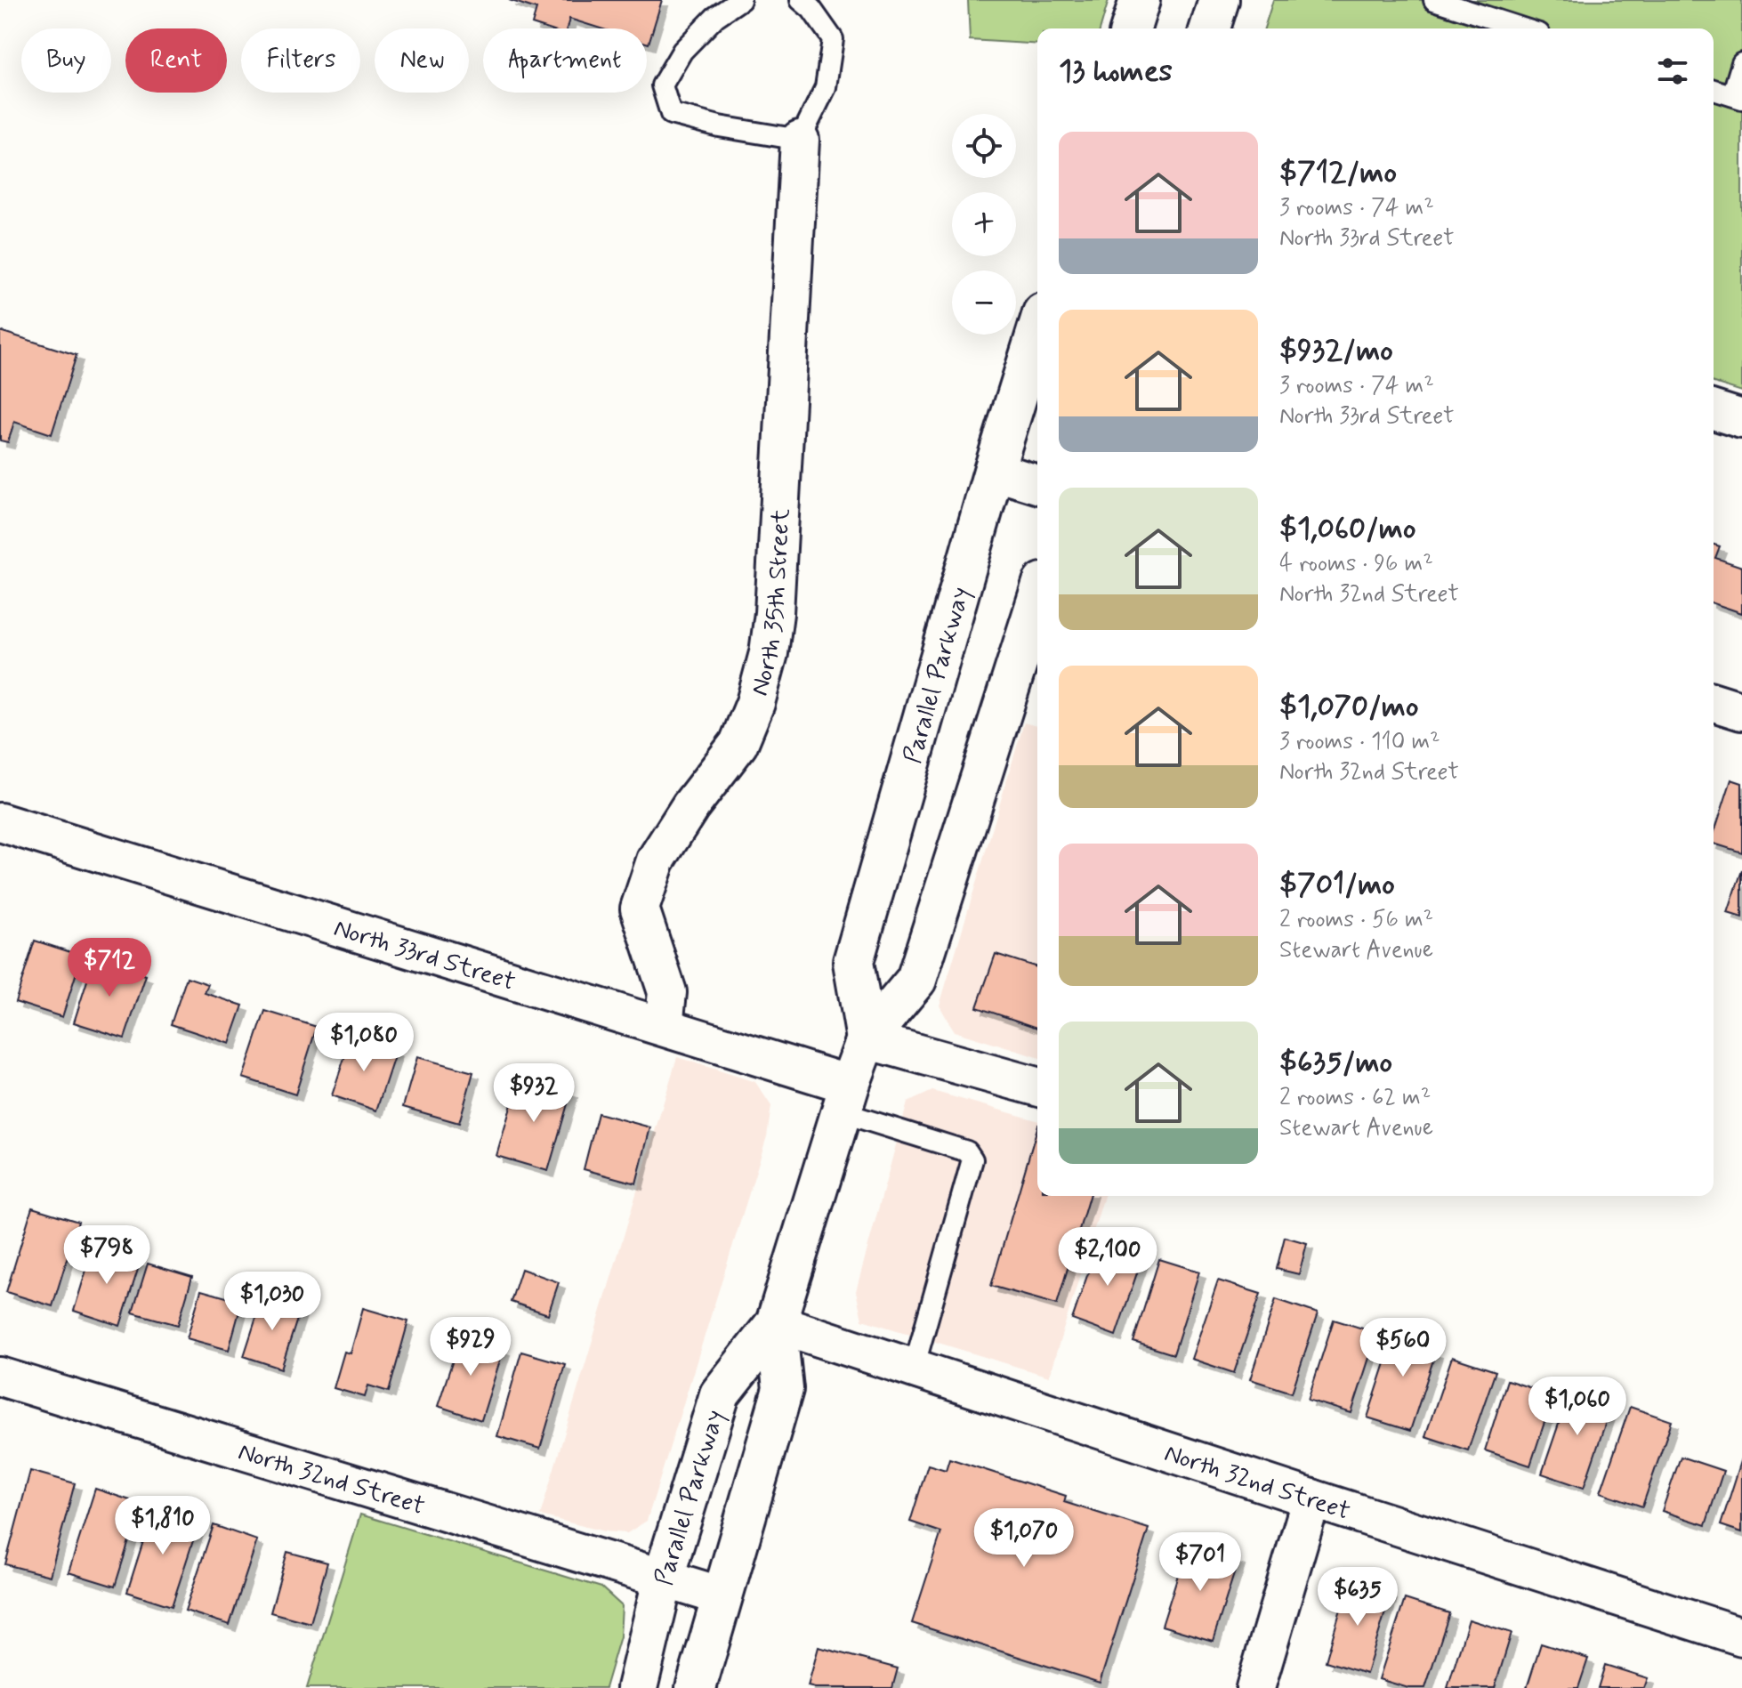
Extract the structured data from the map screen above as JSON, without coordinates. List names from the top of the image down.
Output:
{
  "streets": {
    "main road": ["Parallel Parkway"],
    "street": ["North 35th Street", "North 33rd Street", "North 32nd Street"]
  },
  "crossings": [
    ["North 35th Street", "North 33rd Street"],
    ["Parallel Parkway", "North 33rd Street"],
    ["Parallel Parkway", "North 32nd Street"]
  ],
  "page": {
    "chip": [
      "Buy",
      "Rent",
      "Filters",
      "New",
      "Apartment"
    ],
    "heading": "13 homes",
    "map_buttons": ["+", "−"],
    "list": [
      {
        "name": "$712/mo",
        "note": "3 rooms · 74 m² · North 33rd Street"
      },
      {
        "name": "$932/mo",
        "note": "3 rooms · 74 m² · North 33rd Street"
      },
      {
        "name": "$1,060/mo",
        "note": "4 rooms · 96 m² · North 32nd Street"
      },
      {
        "name": "$1,070/mo",
        "note": "3 rooms · 110 m² · North 32nd Street"
      },
      {
        "name": "$701/mo",
        "note": "2 rooms · 56 m² · Stewart Avenue"
      },
      {
        "name": "$635/mo",
        "note": "2 rooms · 62 m² · Stewart Avenue"
      }
    ],
    "price": [
      "$712",
      "$1,080",
      "$932",
      "$798",
      "$2,100",
      "$1,030",
      "$929",
      "$560",
      "$1,060",
      "$1,810",
      "$1,070",
      "$701",
      "$635"
    ]
  }
}
